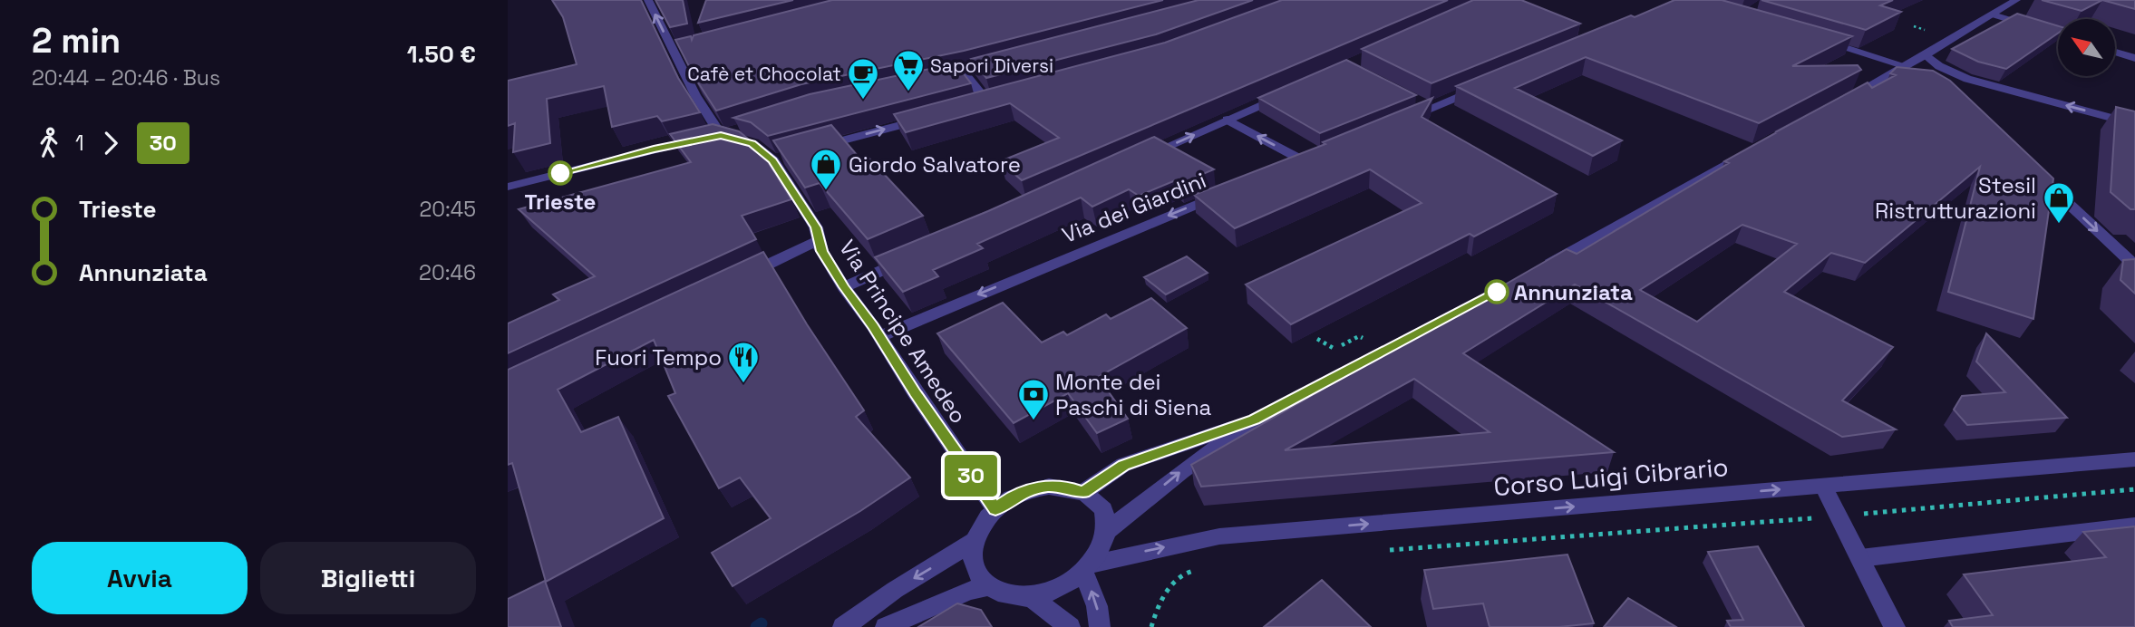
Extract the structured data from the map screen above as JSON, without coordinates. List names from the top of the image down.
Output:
{
  "streets": {
    "street": ["Via dei Giardini", "Via Principe Amedeo", "Corso Luigi Cibrario"]
  },
  "crossings": [
    ["Via dei Giardini", "Via Principe Amedeo"],
    ["Via Principe Amedeo", "Corso Luigi Cibrario"]
  ],
  "places": {
    "supermarket": ["Sapori Diversi"],
    "cafe": ["Cafè et Chocolat"],
    "other": ["Trieste", "Annunziata"],
    "shop": ["Giordo Salvatore", "Stesil Ristrutturazioni"],
    "restaurant": ["Fuori Tempo"],
    "bank": ["Monte dei Paschi di Siena"]
  },
  "lines": ["bus line 30"],
  "north": "top left",
  "page": {
    "heading": ["2 min", "20:44 – 20:46 · Bus", "1.50 €"],
    "on_map": "30",
    "legs": ["1", "30"],
    "list": [
      {
        "name": "Trieste",
        "value": "20:45"
      },
      {
        "name": "Annunziata",
        "value": "20:46"
      }
    ],
    "buttons": ["Avvia", "Biglietti"]
  }
}
